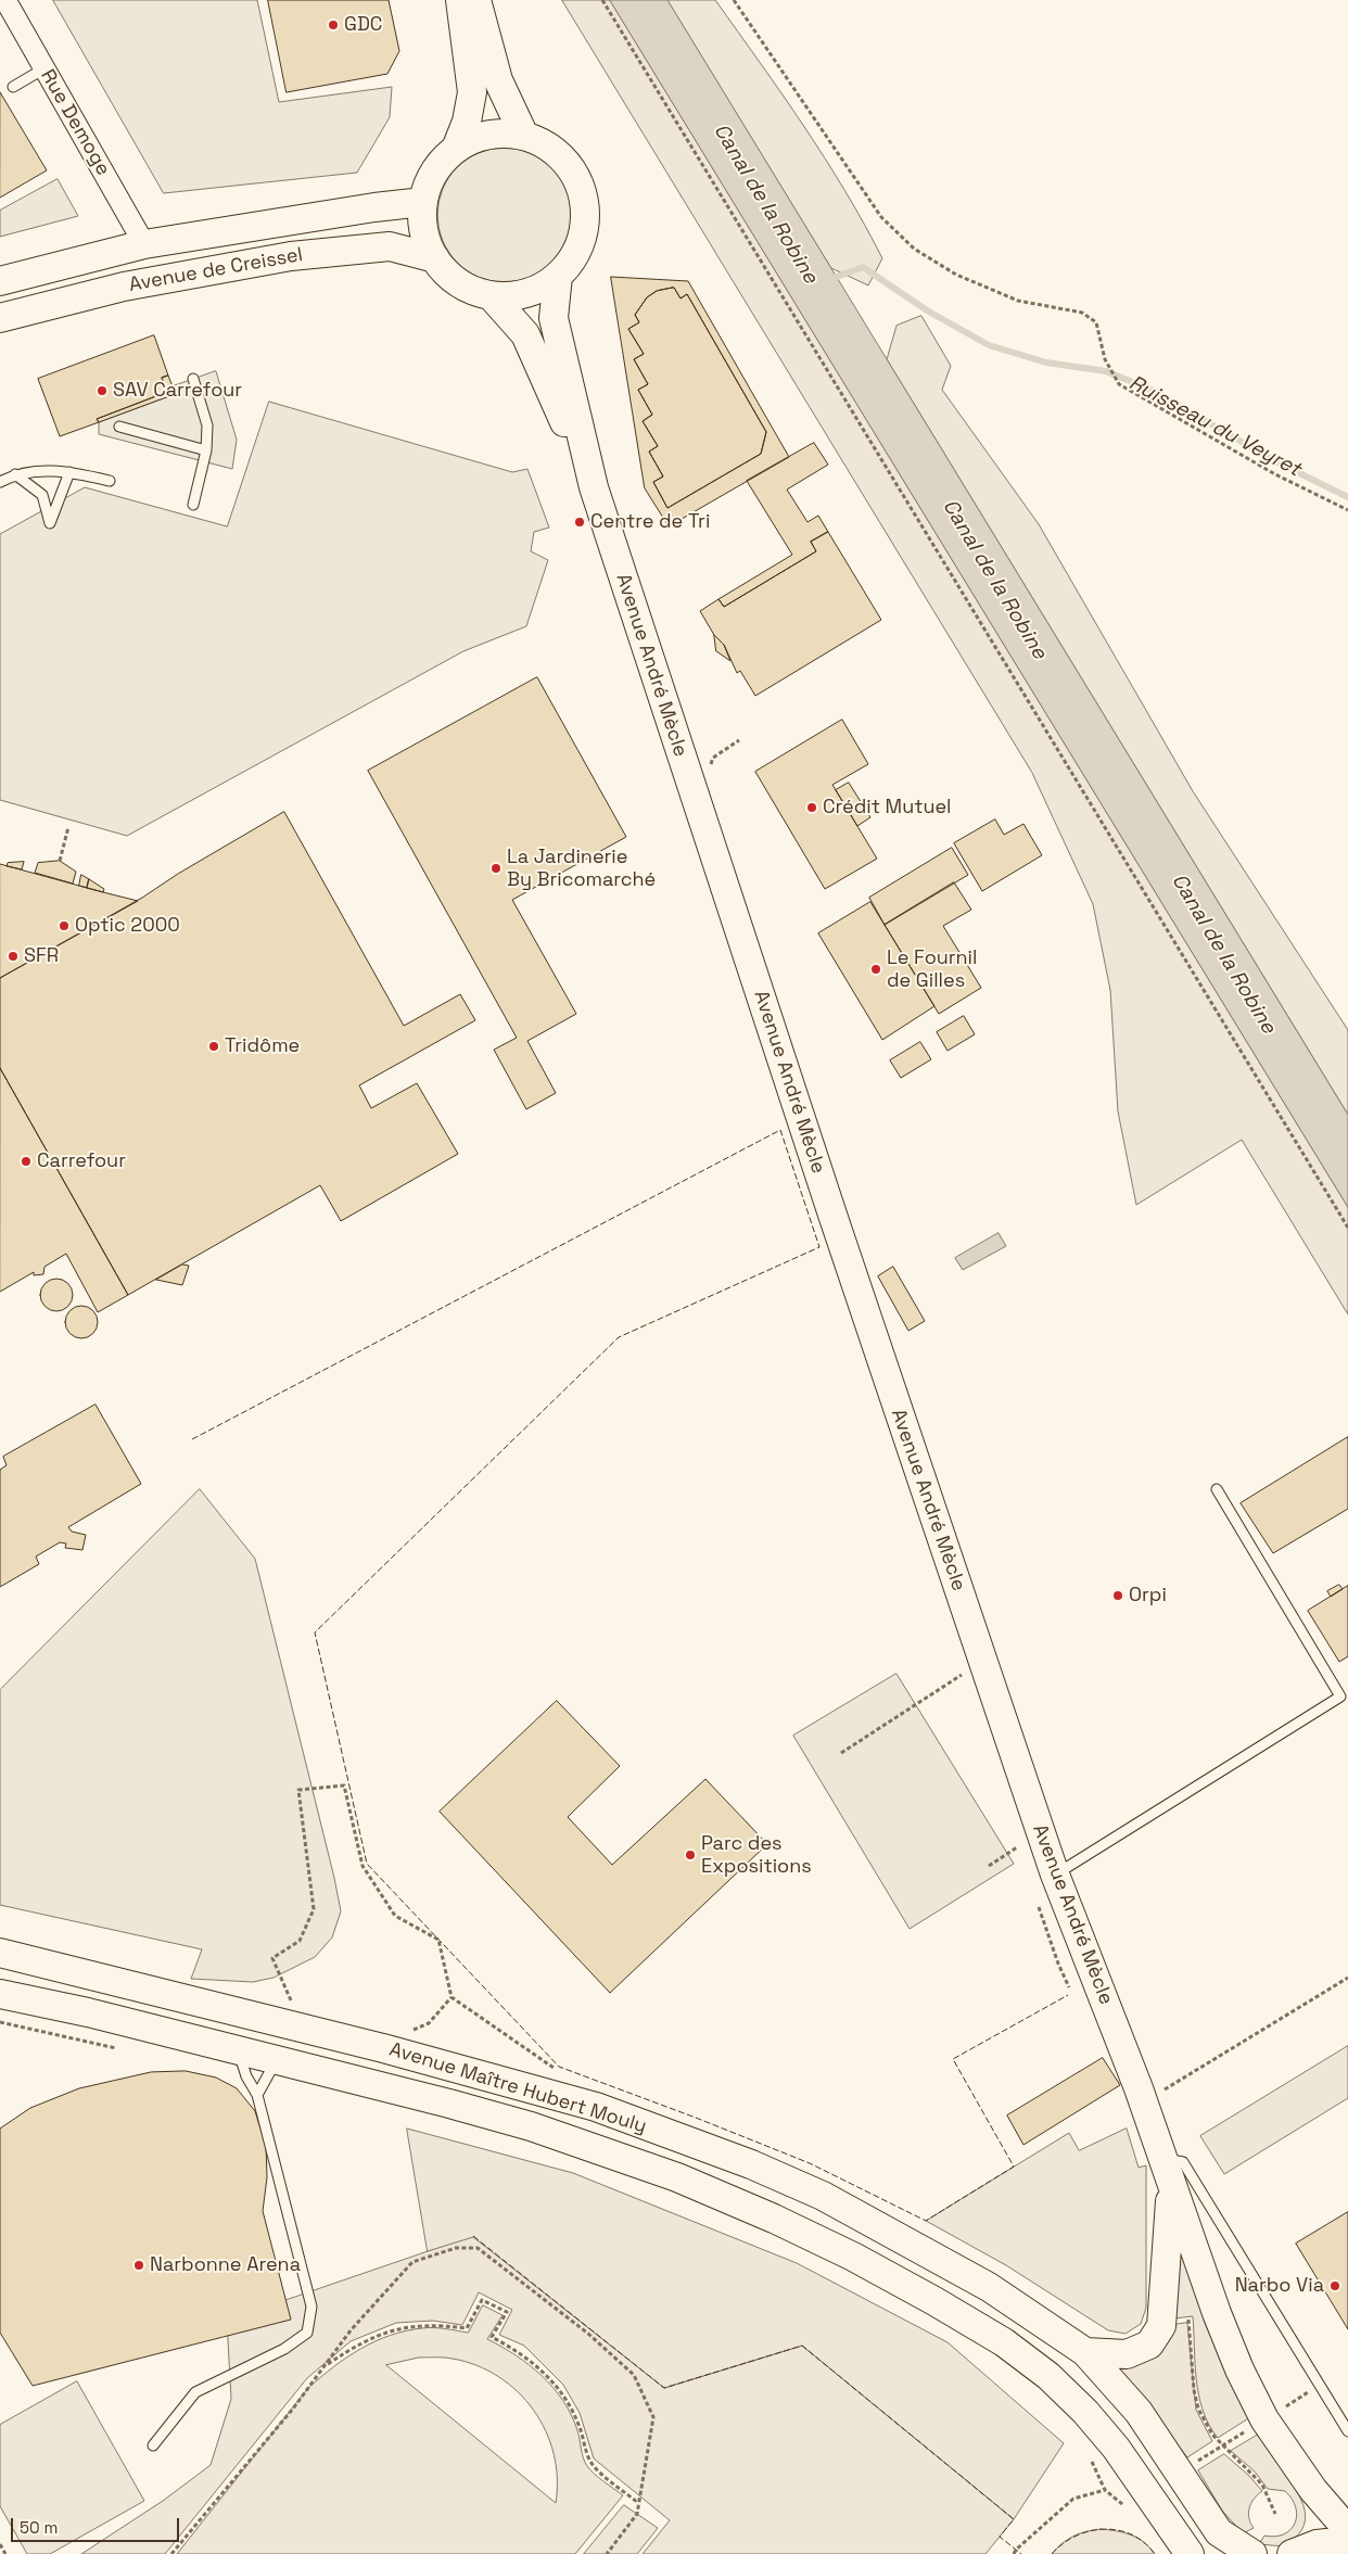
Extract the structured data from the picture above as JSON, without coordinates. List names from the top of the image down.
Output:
{
  "streets": {
    "street": [
      "Rue Demoge",
      "Avenue de Creissel",
      "Avenue André Mècle",
      "Avenue Maître Hubert Mouly"
    ]
  },
  "crossings": [
    ["Rue Demoge", "Avenue de Creissel"],
    ["Avenue de Creissel", "Avenue André Mècle"]
  ],
  "water": ["Canal de la Robine", "Ruisseau du Veyret"],
  "places": [
    "GDC",
    "SAV Carrefour",
    "Centre de Tri",
    "Crédit Mutuel",
    "La Jardinerie By Bricomarché",
    "Optic 2000",
    "SFR",
    "Le Fournil de Gilles",
    "Tridôme",
    "Carrefour",
    "Orpi",
    "Parc des Expositions",
    "Narbonne Arena",
    "Narbo Via"
  ],
  "scale_bar": "50 m"
}
